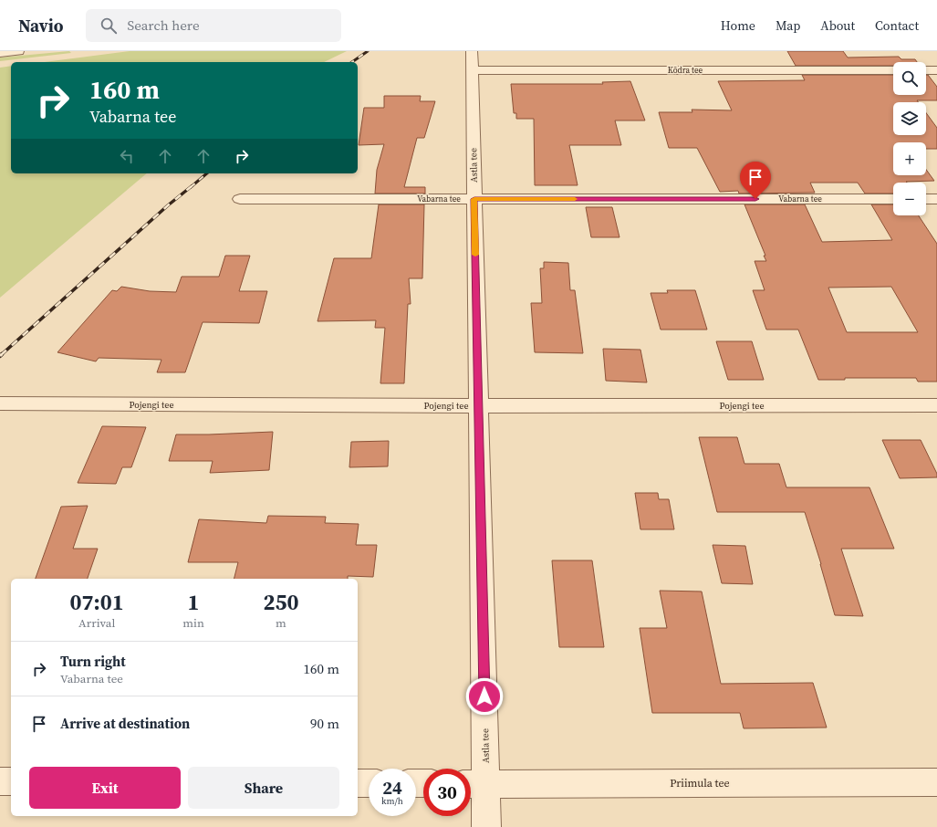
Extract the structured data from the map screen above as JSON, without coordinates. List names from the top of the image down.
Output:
{
  "streets": {
    "street": [
      "Kõdra tee",
      "Astla tee",
      "Vabarna tee",
      "Pojengi tee",
      "Priimula tee"
    ]
  },
  "crossings": [
    ["Kõdra tee", "Astla tee"],
    ["Astla tee", "Vabarna tee"],
    ["Astla tee", "Pojengi tee"],
    ["Astla tee", "Priimula tee"]
  ],
  "page": {
    "header": "Navio",
    "search": "Search here",
    "nav": [
      "Home",
      "Map",
      "About",
      "Contact"
    ],
    "map_buttons": ["+", "−"],
    "turn": ["160 m", "Vabarna tee"],
    "eta": [
      "07:01",
      "Arrival",
      "1",
      "min",
      "250",
      "m"
    ],
    "list": [
      {
        "name": "Turn right",
        "note": "Vabarna tee",
        "value": "160 m"
      },
      {
        "name": "Arrive at destination",
        "value": "90 m"
      }
    ],
    "buttons": ["Exit", "Share"],
    "speed": "24 km/h",
    "limit": "30"
  }
}
